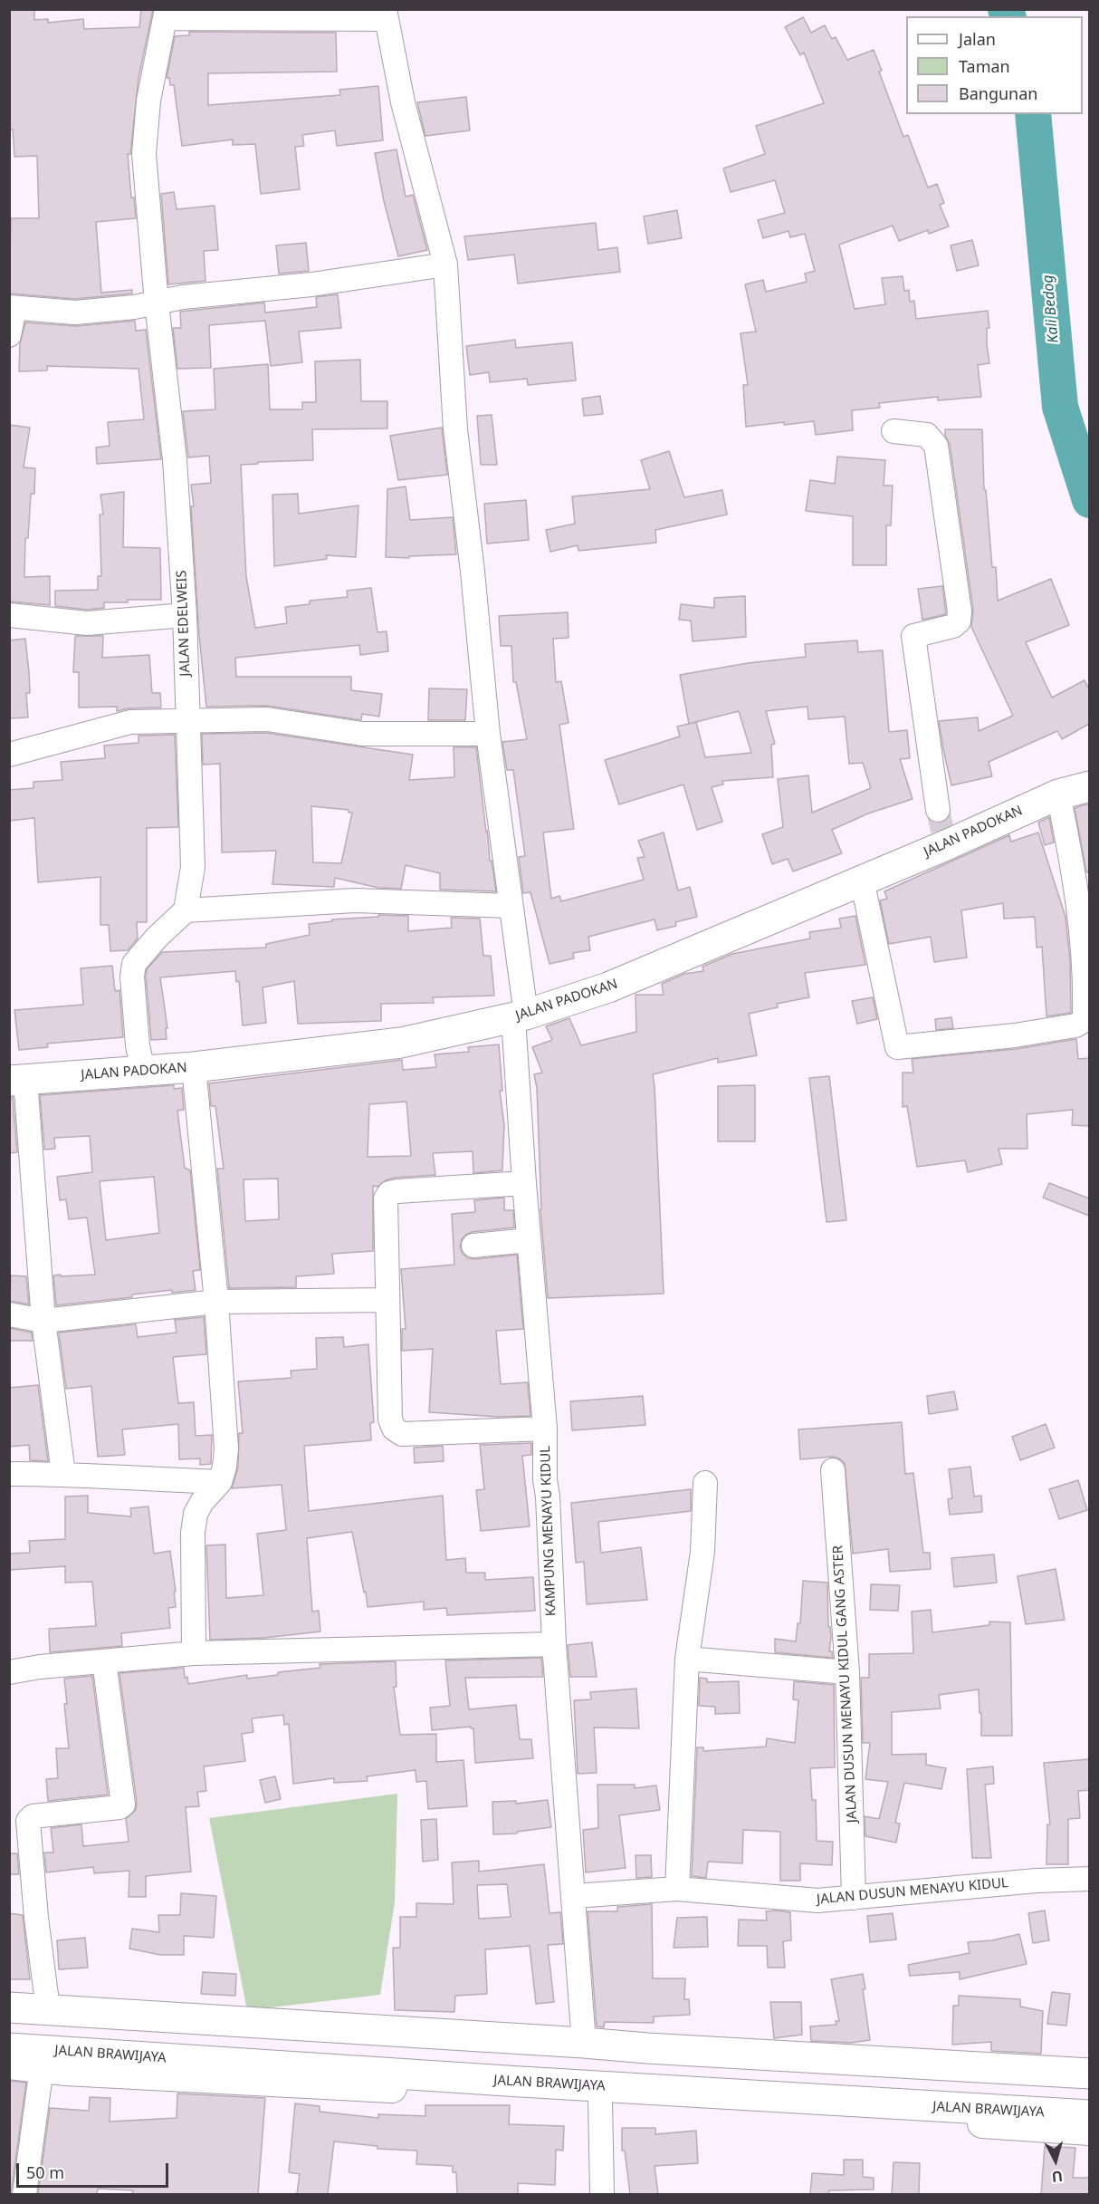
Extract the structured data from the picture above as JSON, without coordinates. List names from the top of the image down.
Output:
{
  "streets": {
    "main road": ["JALAN PADOKAN", "JALAN BRAWIJAYA"],
    "street": [
      "JALAN EDELWEIS",
      "KAMPUNG MENAYU KIDUL",
      "JALAN DUSUN MENAYU KIDUL GANG ASTER",
      "JALAN DUSUN MENAYU KIDUL"
    ]
  },
  "crossings": [
    ["JALAN PADOKAN", "KAMPUNG MENAYU KIDUL"],
    ["KAMPUNG MENAYU KIDUL", "JALAN DUSUN MENAYU KIDUL"],
    ["JALAN DUSUN MENAYU KIDUL GANG ASTER", "JALAN DUSUN MENAYU KIDUL"]
  ],
  "water": ["Kali Bedog"],
  "legend": ["Jalan", "Taman", "Bangunan"],
  "scale_bar": "50 m",
  "north": "bottom"
}
